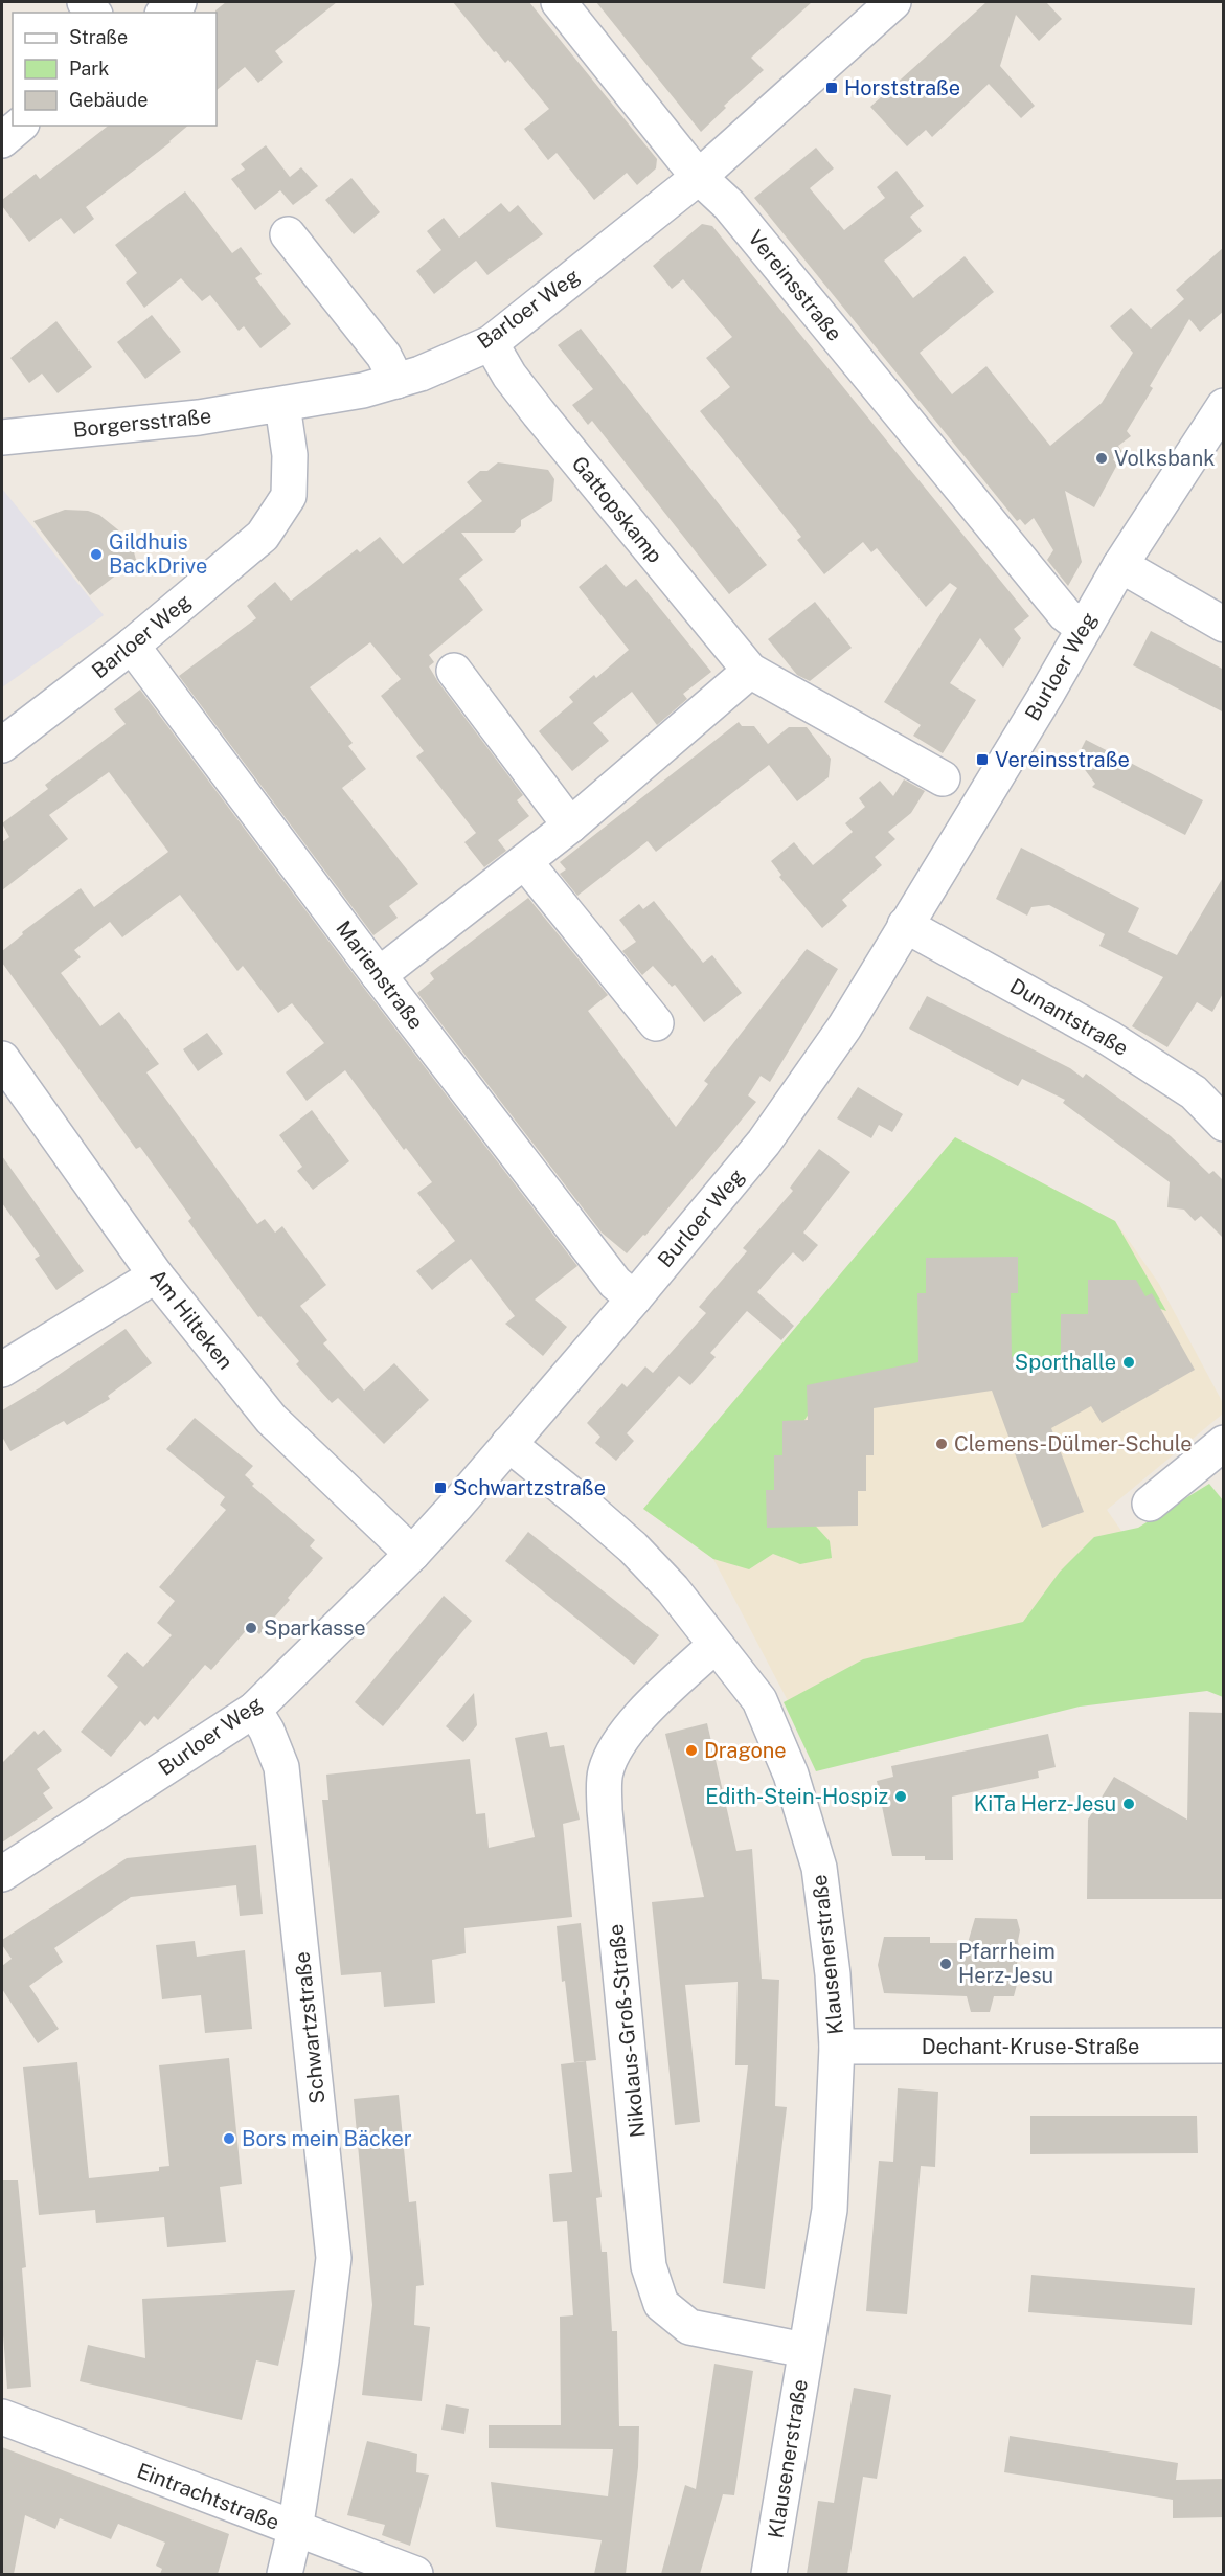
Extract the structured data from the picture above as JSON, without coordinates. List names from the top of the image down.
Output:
{
  "streets": {
    "street": [
      "Vereinsstraße",
      "Barloer Weg",
      "Borgersstraße",
      "Gattopskamp",
      "Burloer Weg",
      "Marienstraße",
      "Dunantstraße",
      "Am Hilteken",
      "Klausenerstraße",
      "Schwartzstraße",
      "Nikolaus-Groß-Straße",
      "Dechant-Kruse-Straße",
      "Eintrachtstraße"
    ]
  },
  "crossings": [
    ["Vereinsstraße", "Barloer Weg"],
    ["Vereinsstraße", "Burloer Weg"],
    ["Barloer Weg", "Borgersstraße"],
    ["Barloer Weg", "Gattopskamp"],
    ["Barloer Weg", "Marienstraße"],
    ["Burloer Weg", "Marienstraße"],
    ["Burloer Weg", "Dunantstraße"],
    ["Burloer Weg", "Am Hilteken"],
    ["Burloer Weg", "Klausenerstraße"],
    ["Burloer Weg", "Schwartzstraße"],
    ["Klausenerstraße", "Nikolaus-Groß-Straße"],
    ["Klausenerstraße", "Dechant-Kruse-Straße"],
    ["Schwartzstraße", "Eintrachtstraße"]
  ],
  "places": {
    "transit": ["Horststraße", "Vereinsstraße", "Schwartzstraße"],
    "other": [
      "Volksbank",
      "Gildhuis BackDrive",
      "Sporthalle",
      "Clemens-Dülmer-Schule",
      "Sparkasse",
      "Dragone",
      "Edith-Stein-Hospiz",
      "KiTa Herz-Jesu",
      "Pfarrheim Herz-Jesu",
      "Bors mein Bäcker"
    ]
  },
  "legend": ["Straße", "Park", "Gebäude"]
}
